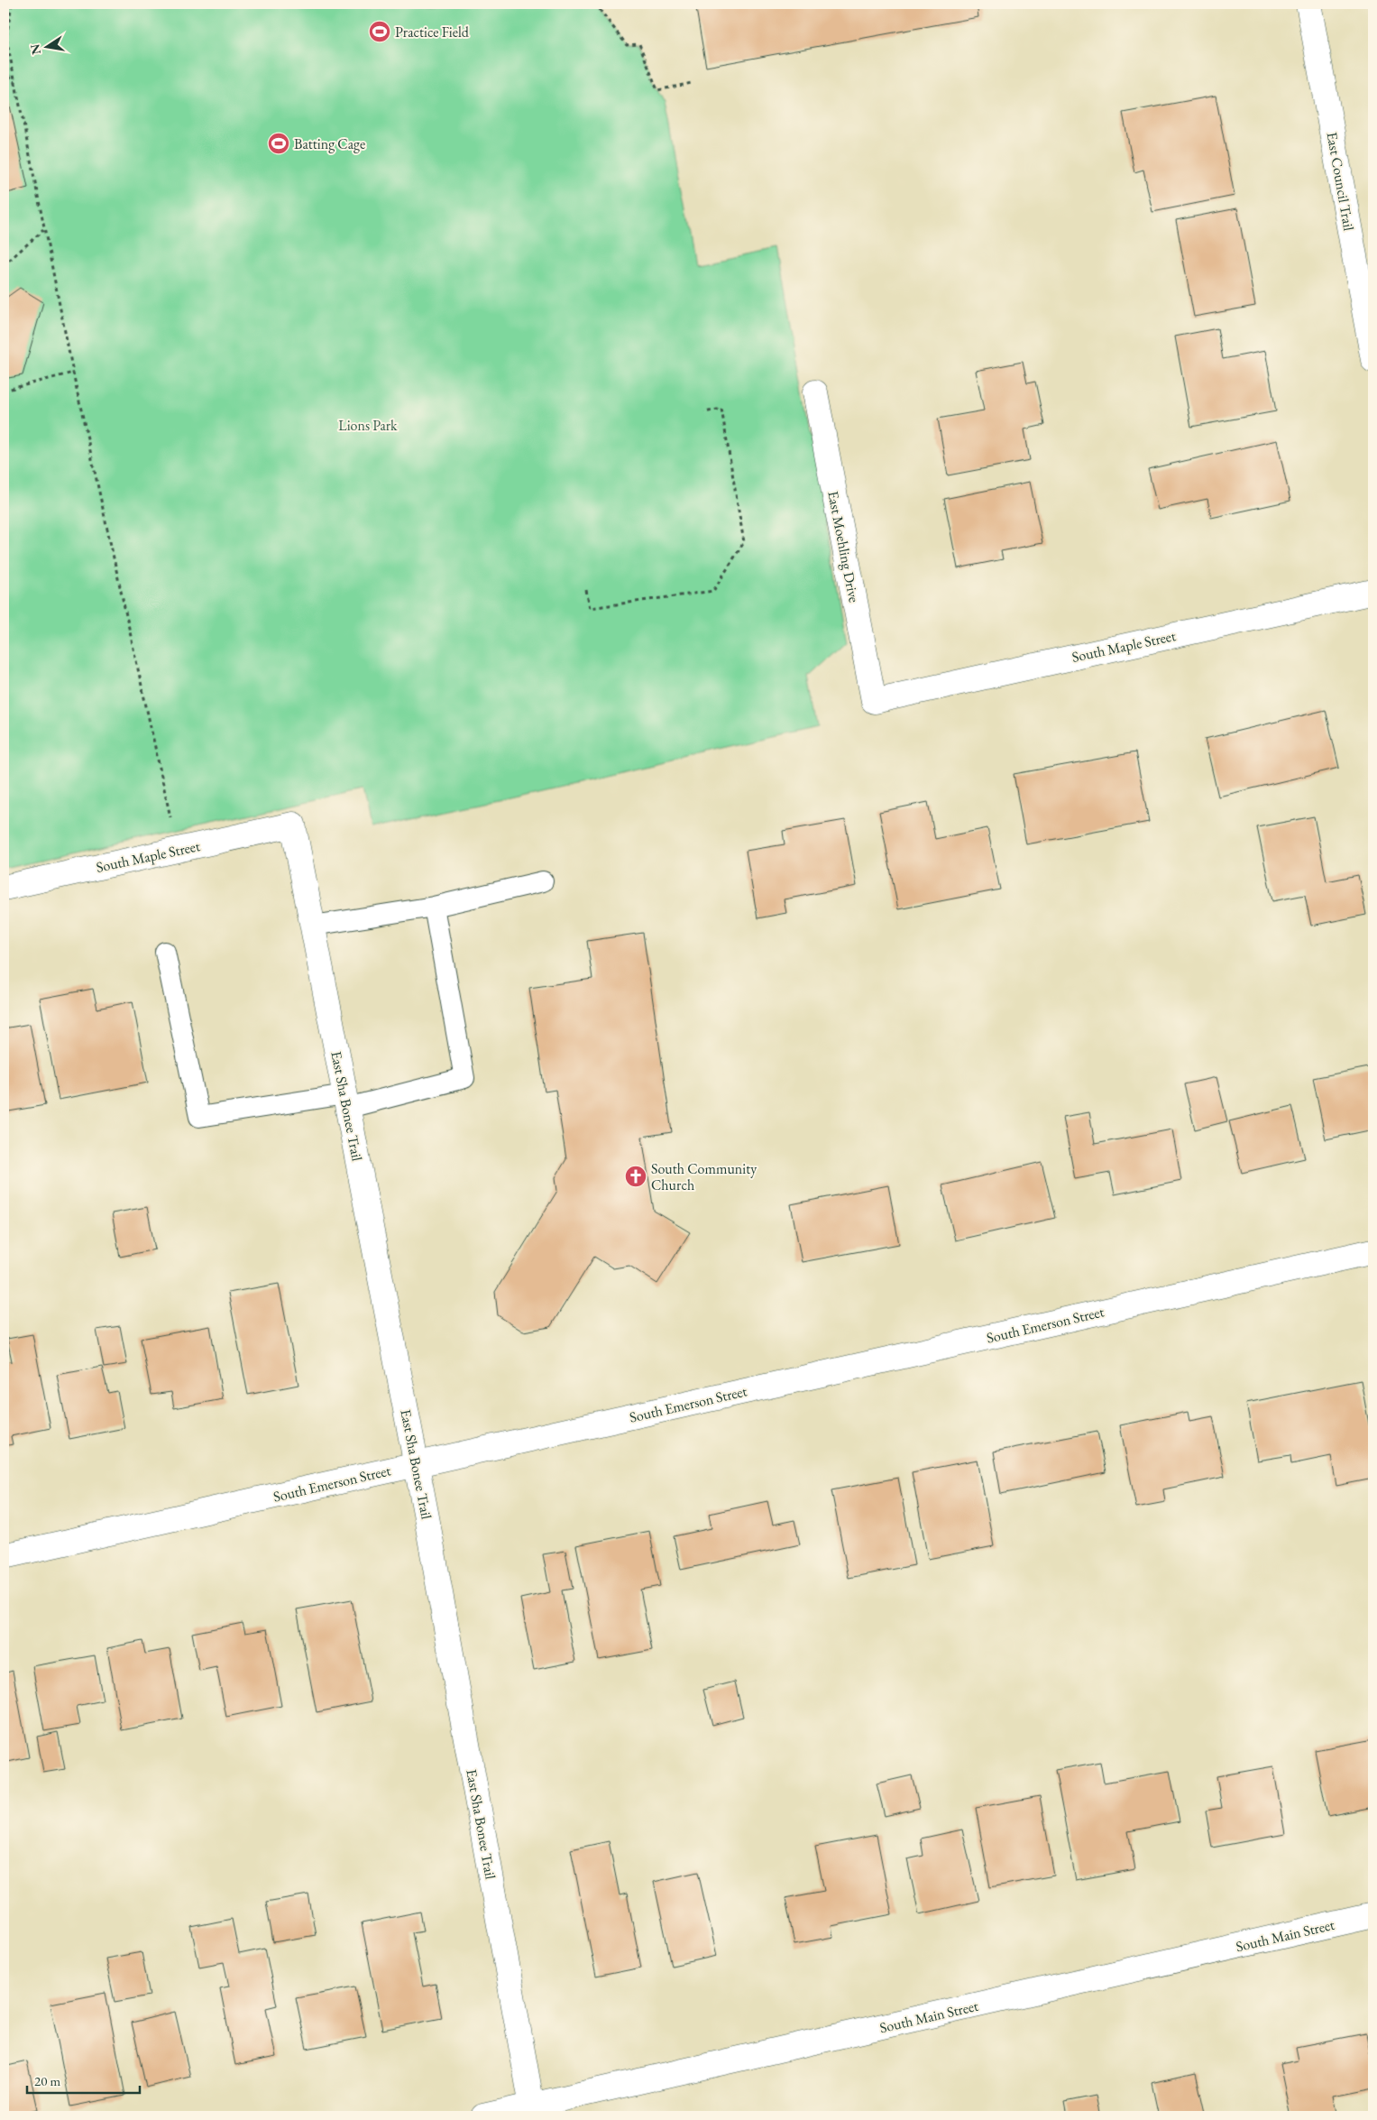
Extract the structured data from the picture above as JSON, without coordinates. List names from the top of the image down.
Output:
{
  "streets": {
    "street": [
      "East Council Trail",
      "East Moehling Drive",
      "South Maple Street",
      "East Sha Bonee Trail",
      "South Emerson Street",
      "South Main Street"
    ]
  },
  "crossings": [
    ["East Moehling Drive", "South Maple Street"],
    ["South Maple Street", "East Sha Bonee Trail"],
    ["East Sha Bonee Trail", "South Emerson Street"],
    ["East Sha Bonee Trail", "South Main Street"]
  ],
  "parks": ["Lions Park"],
  "places": {
    "sports": ["Practice Field", "Batting Cage"],
    "church": ["South Community Church"]
  },
  "scale_bar": "20 m",
  "north": "left"
}
